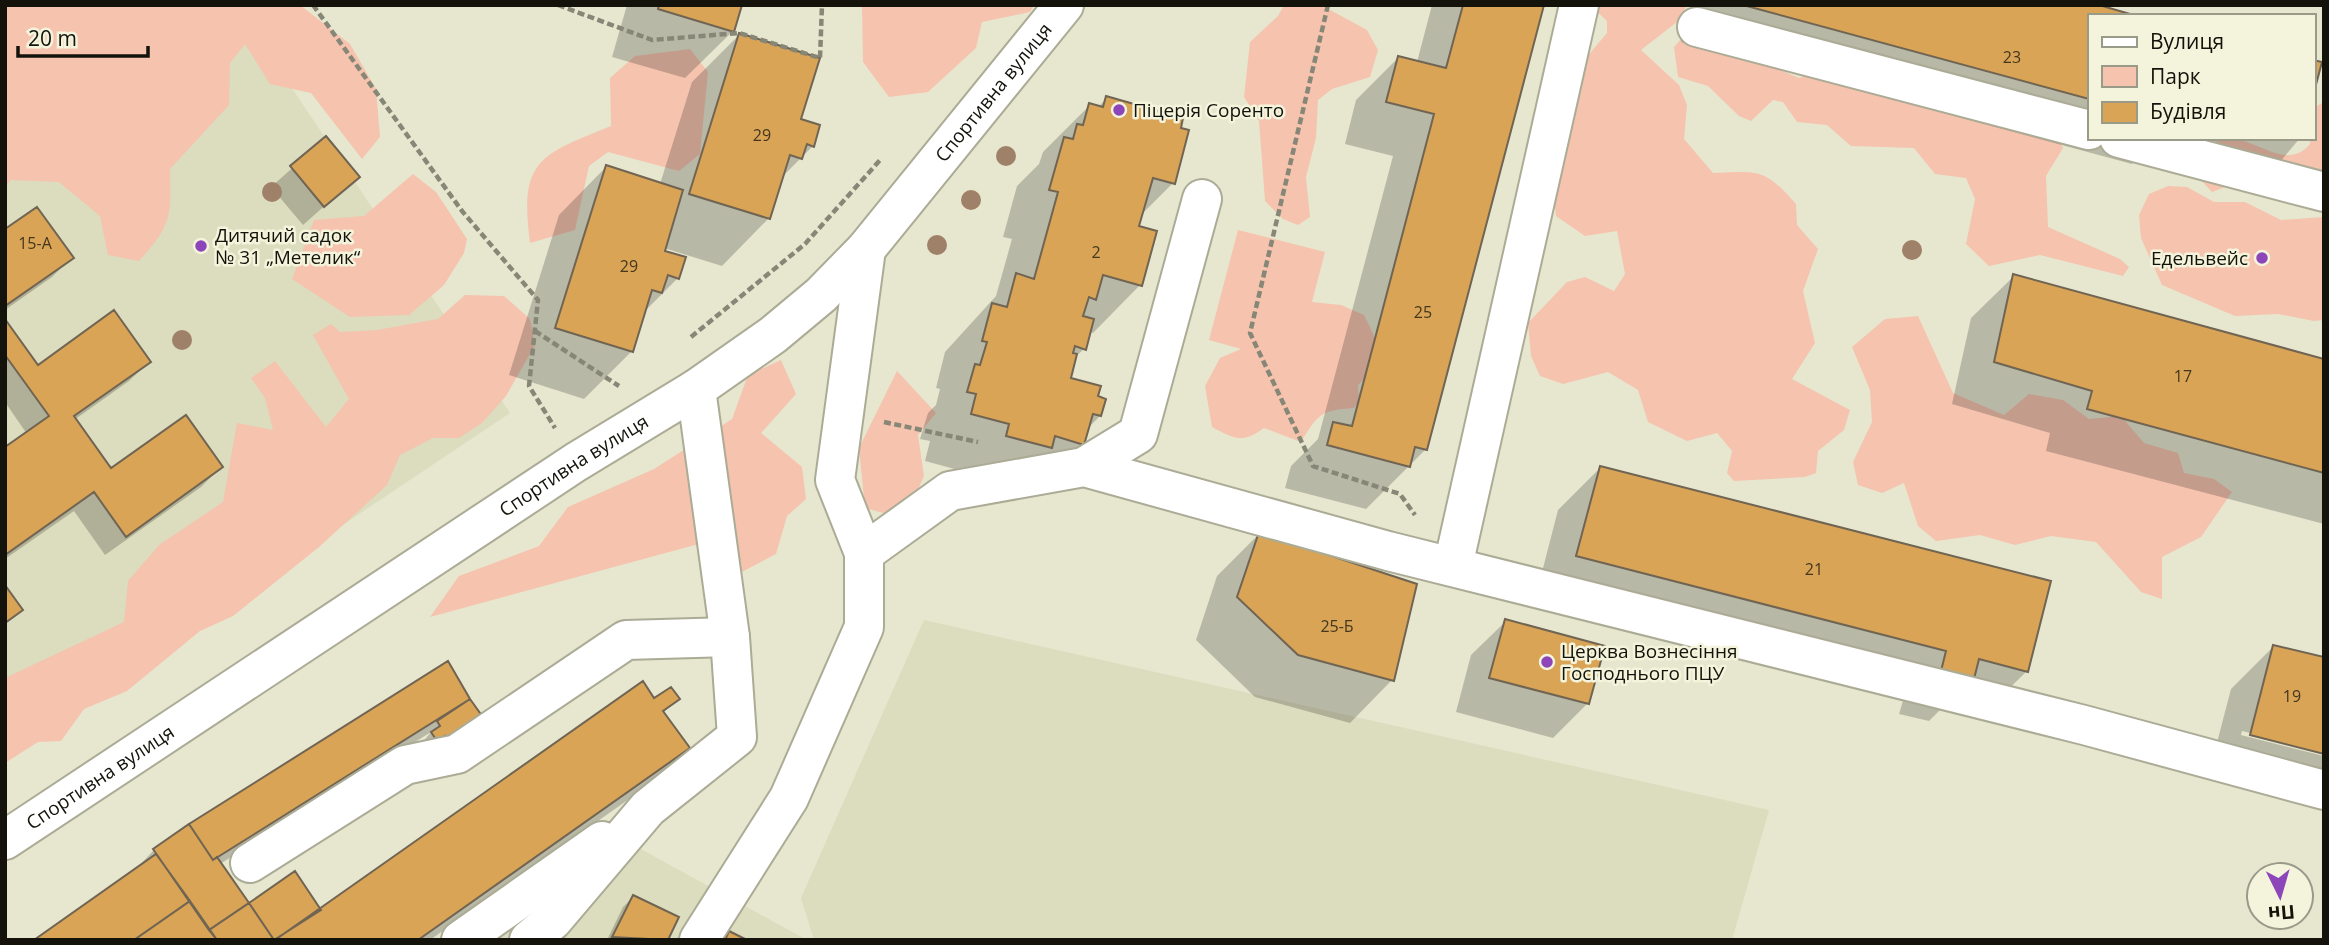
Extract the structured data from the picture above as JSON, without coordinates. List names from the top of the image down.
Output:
{
  "streets": {
    "street": ["Спортивна вулиця"]
  },
  "places": [
    "Піцерія Соренто",
    "Дитячий садок № 31 „Метелик“",
    "Едельвейс",
    "Церква Вознесіння Господнього ПЦУ"
  ],
  "house_numbers": [
    "23",
    "29",
    "15-А",
    "2",
    "29",
    "25",
    "17",
    "21",
    "25-Б",
    "19"
  ],
  "legend": ["Вулиця", "Парк", "Будівля"],
  "scale_bar": "20 m",
  "north": "bottom"
}
